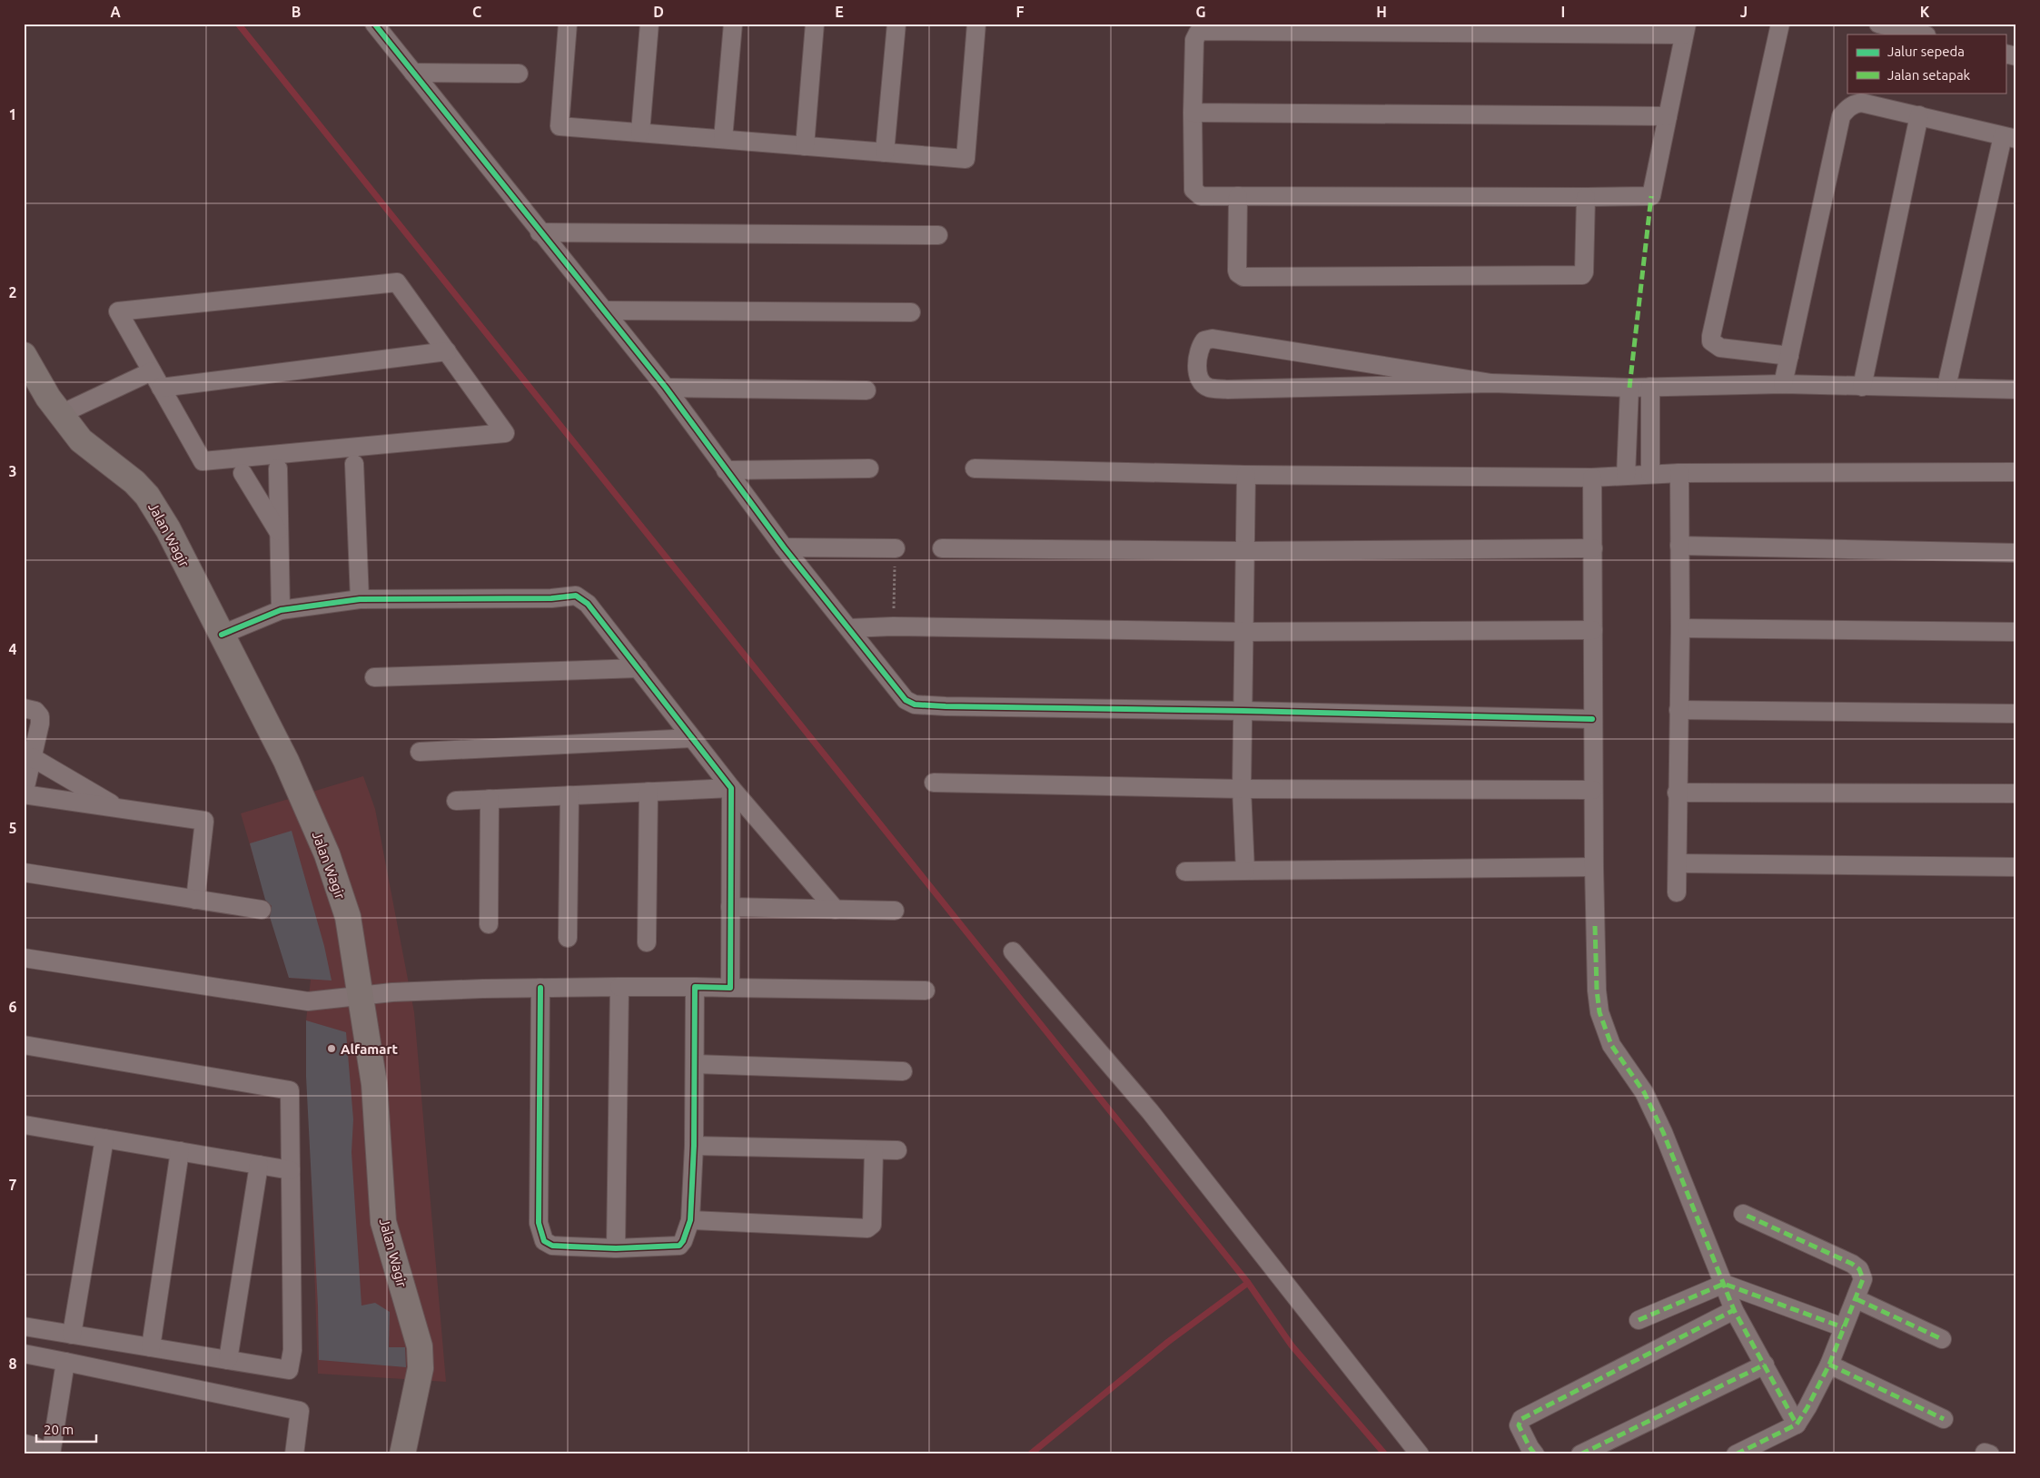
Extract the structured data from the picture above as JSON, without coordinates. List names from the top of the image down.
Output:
{
  "streets": {
    "street": ["Jalan Wagir"]
  },
  "places": ["Alfamart"],
  "legend": ["Jalur sepeda", "Jalan setapak"],
  "scale_bar": "20 m",
  "grid": {
    "columns": [
      "A",
      "B",
      "C",
      "D",
      "E",
      "F",
      "G",
      "H",
      "I",
      "J",
      "K"
    ],
    "rows": [
      "1",
      "2",
      "3",
      "4",
      "5",
      "6",
      "7",
      "8"
    ]
  }
}
